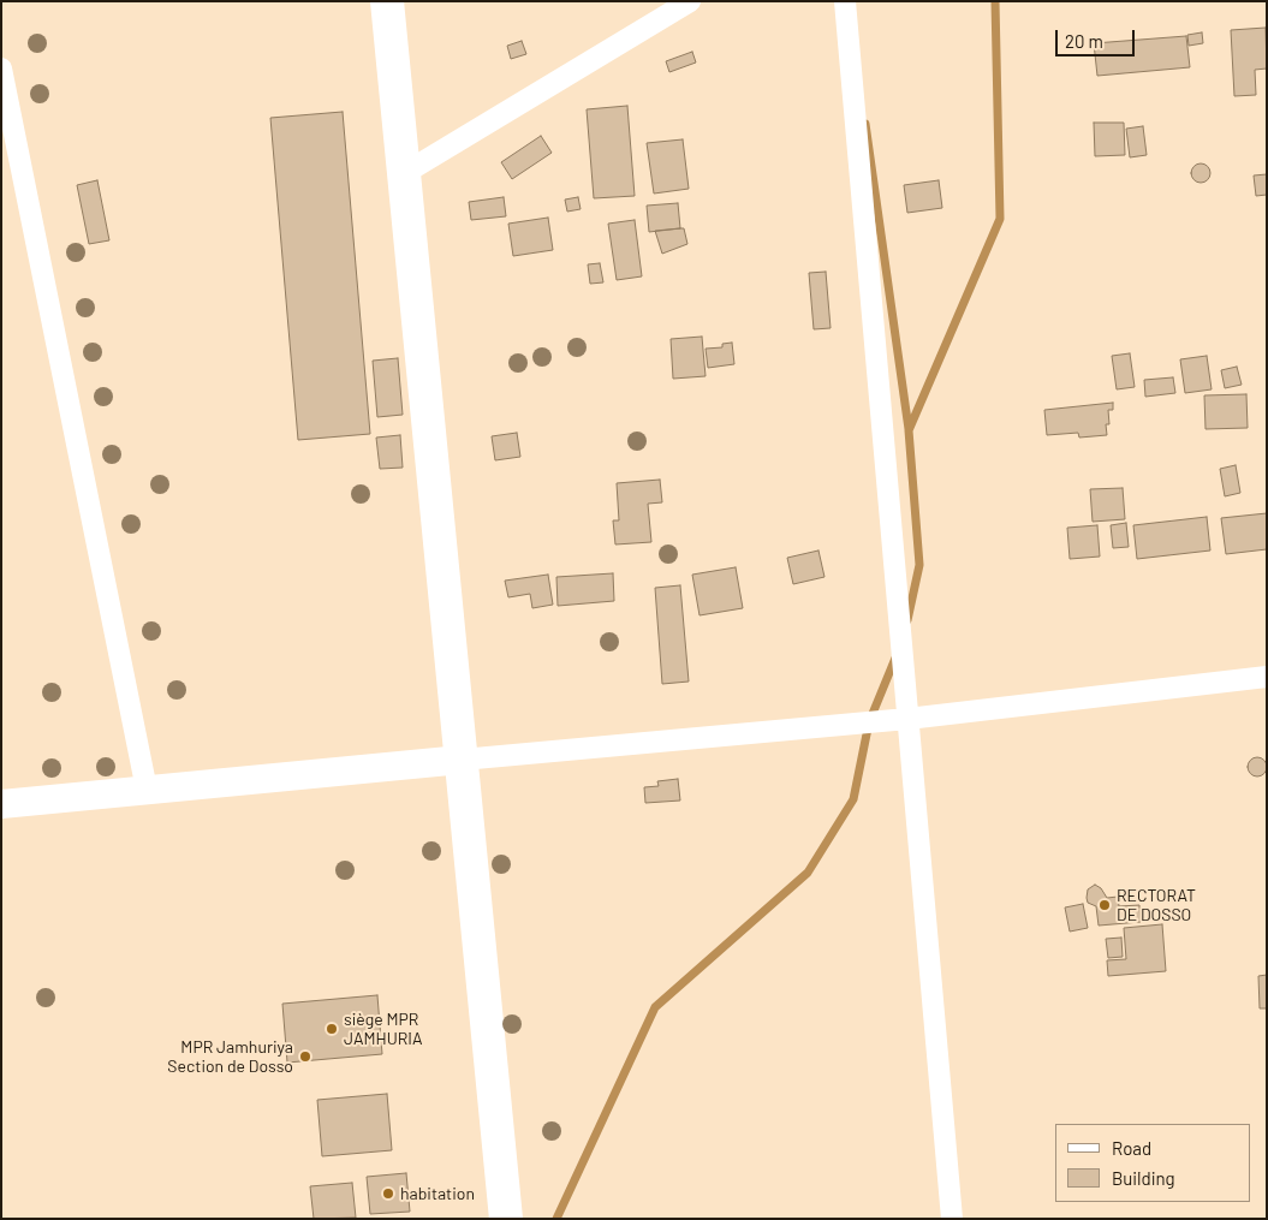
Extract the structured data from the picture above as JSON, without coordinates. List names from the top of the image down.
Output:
{
  "places": [
    "RECTORAT DE DOSSO",
    "siège MPR JAMHURIA",
    "MPR Jamhuriya Section de Dosso",
    "habitation"
  ],
  "legend": ["Road", "Building"],
  "scale_bar": "20 m"
}
